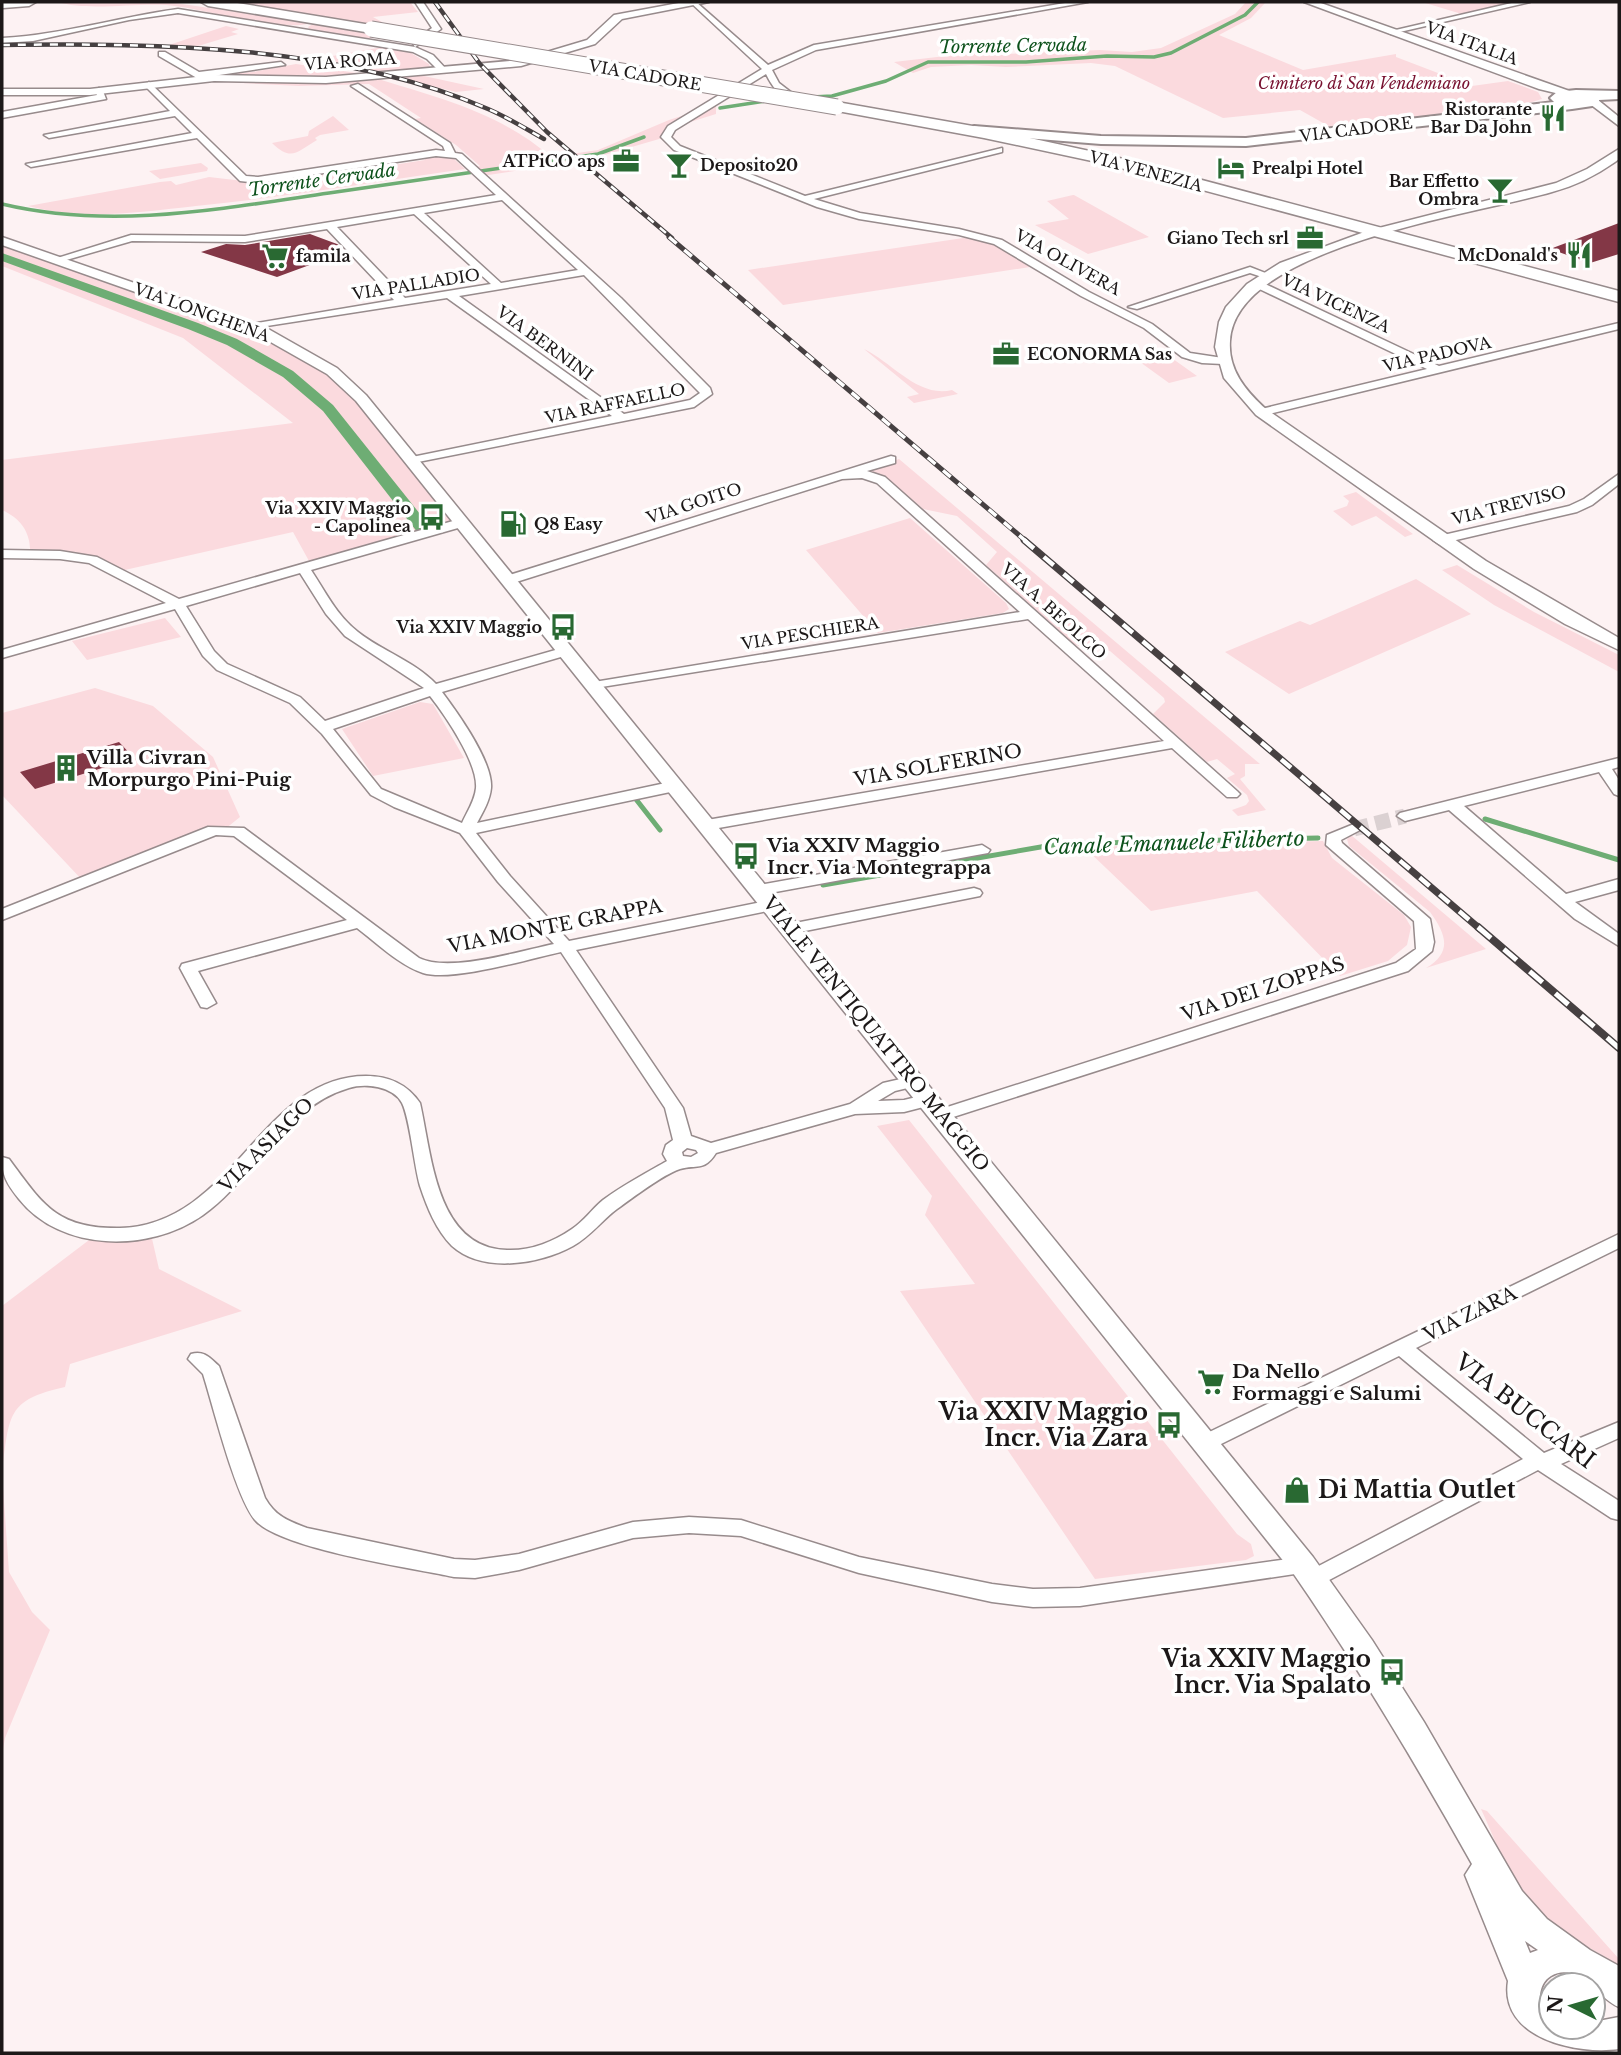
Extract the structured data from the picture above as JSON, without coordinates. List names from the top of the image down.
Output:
{
  "streets": {
    "main road": ["VIA CADORE", "VIA VENEZIA"],
    "street": [
      "VIA ITALIA",
      "VIA ROMA",
      "VIA OLIVERA",
      "VIA PALLADIO",
      "VIA VICENZA",
      "VIA LONGHENA",
      "VIA BERNINI",
      "VIA PADOVA",
      "VIA RAFFAELLO",
      "VIA GOITO",
      "VIA TREVISO",
      "VIA A. BEOLCO",
      "VIA PESCHIERA",
      "VIA SOLFERINO",
      "VIA MONTE GRAPPA",
      "VIA DEI ZOPPAS",
      "VIALE VENTIQUATTRO MAGGIO",
      "VIA ASIAGO",
      "VIA ZARA",
      "VIA BUCCARI"
    ]
  },
  "crossings": [
    ["VIA ITALIA", "VIA CADORE"],
    ["VIA CADORE", "VIA VENEZIA"],
    ["VIA PALLADIO", "VIA LONGHENA"],
    ["VIA PALLADIO", "VIA BERNINI"],
    ["VIA PALLADIO", "VIA RAFFAELLO"],
    ["VIA VICENZA", "VIA PADOVA"],
    ["VIA LONGHENA", "VIA RAFFAELLO"],
    ["VIA LONGHENA", "VIALE VENTIQUATTRO MAGGIO"],
    ["VIA BERNINI", "VIA RAFFAELLO"],
    ["VIA GOITO", "VIA A. BEOLCO"],
    ["VIA GOITO", "VIALE VENTIQUATTRO MAGGIO"],
    ["VIA A. BEOLCO", "VIA PESCHIERA"],
    ["VIA A. BEOLCO", "VIA SOLFERINO"],
    ["VIA PESCHIERA", "VIALE VENTIQUATTRO MAGGIO"],
    ["VIA SOLFERINO", "VIALE VENTIQUATTRO MAGGIO"],
    ["VIA MONTE GRAPPA", "VIALE VENTIQUATTRO MAGGIO"],
    ["VIA DEI ZOPPAS", "VIALE VENTIQUATTRO MAGGIO"],
    ["VIALE VENTIQUATTRO MAGGIO", "VIA ZARA"],
    ["VIA ZARA", "VIA BUCCARI"]
  ],
  "water": ["Torrente Cervada", "Canale Emanuele Filiberto"],
  "parks": ["Cimitero di San Vendemiano"],
  "places": {
    "restaurant": ["Ristorante Bar Da John", "McDonald's"],
    "office": ["ATPiCO aps", "Giano Tech srl", "ECONORMA Sas"],
    "bar": ["Deposito20", "Bar Effetto Ombra"],
    "hotel": ["Prealpi Hotel"],
    "supermarket": ["famila", "Da Nello Formaggi e Salumi"],
    "bus stop": [
      "Via XXIV Maggio - Capolinea",
      "Via XXIV Maggio",
      "Via XXIV Maggio Incr. Via Montegrappa",
      "Via XXIV Maggio Incr. Via Zara",
      "Via XXIV Maggio Incr. Via Spalato"
    ],
    "fuel station": ["Q8 Easy"],
    "building": ["Villa Civran Morpurgo Pini-Puig"],
    "shop": ["Di Mattia Outlet"]
  },
  "north": "left"
}
